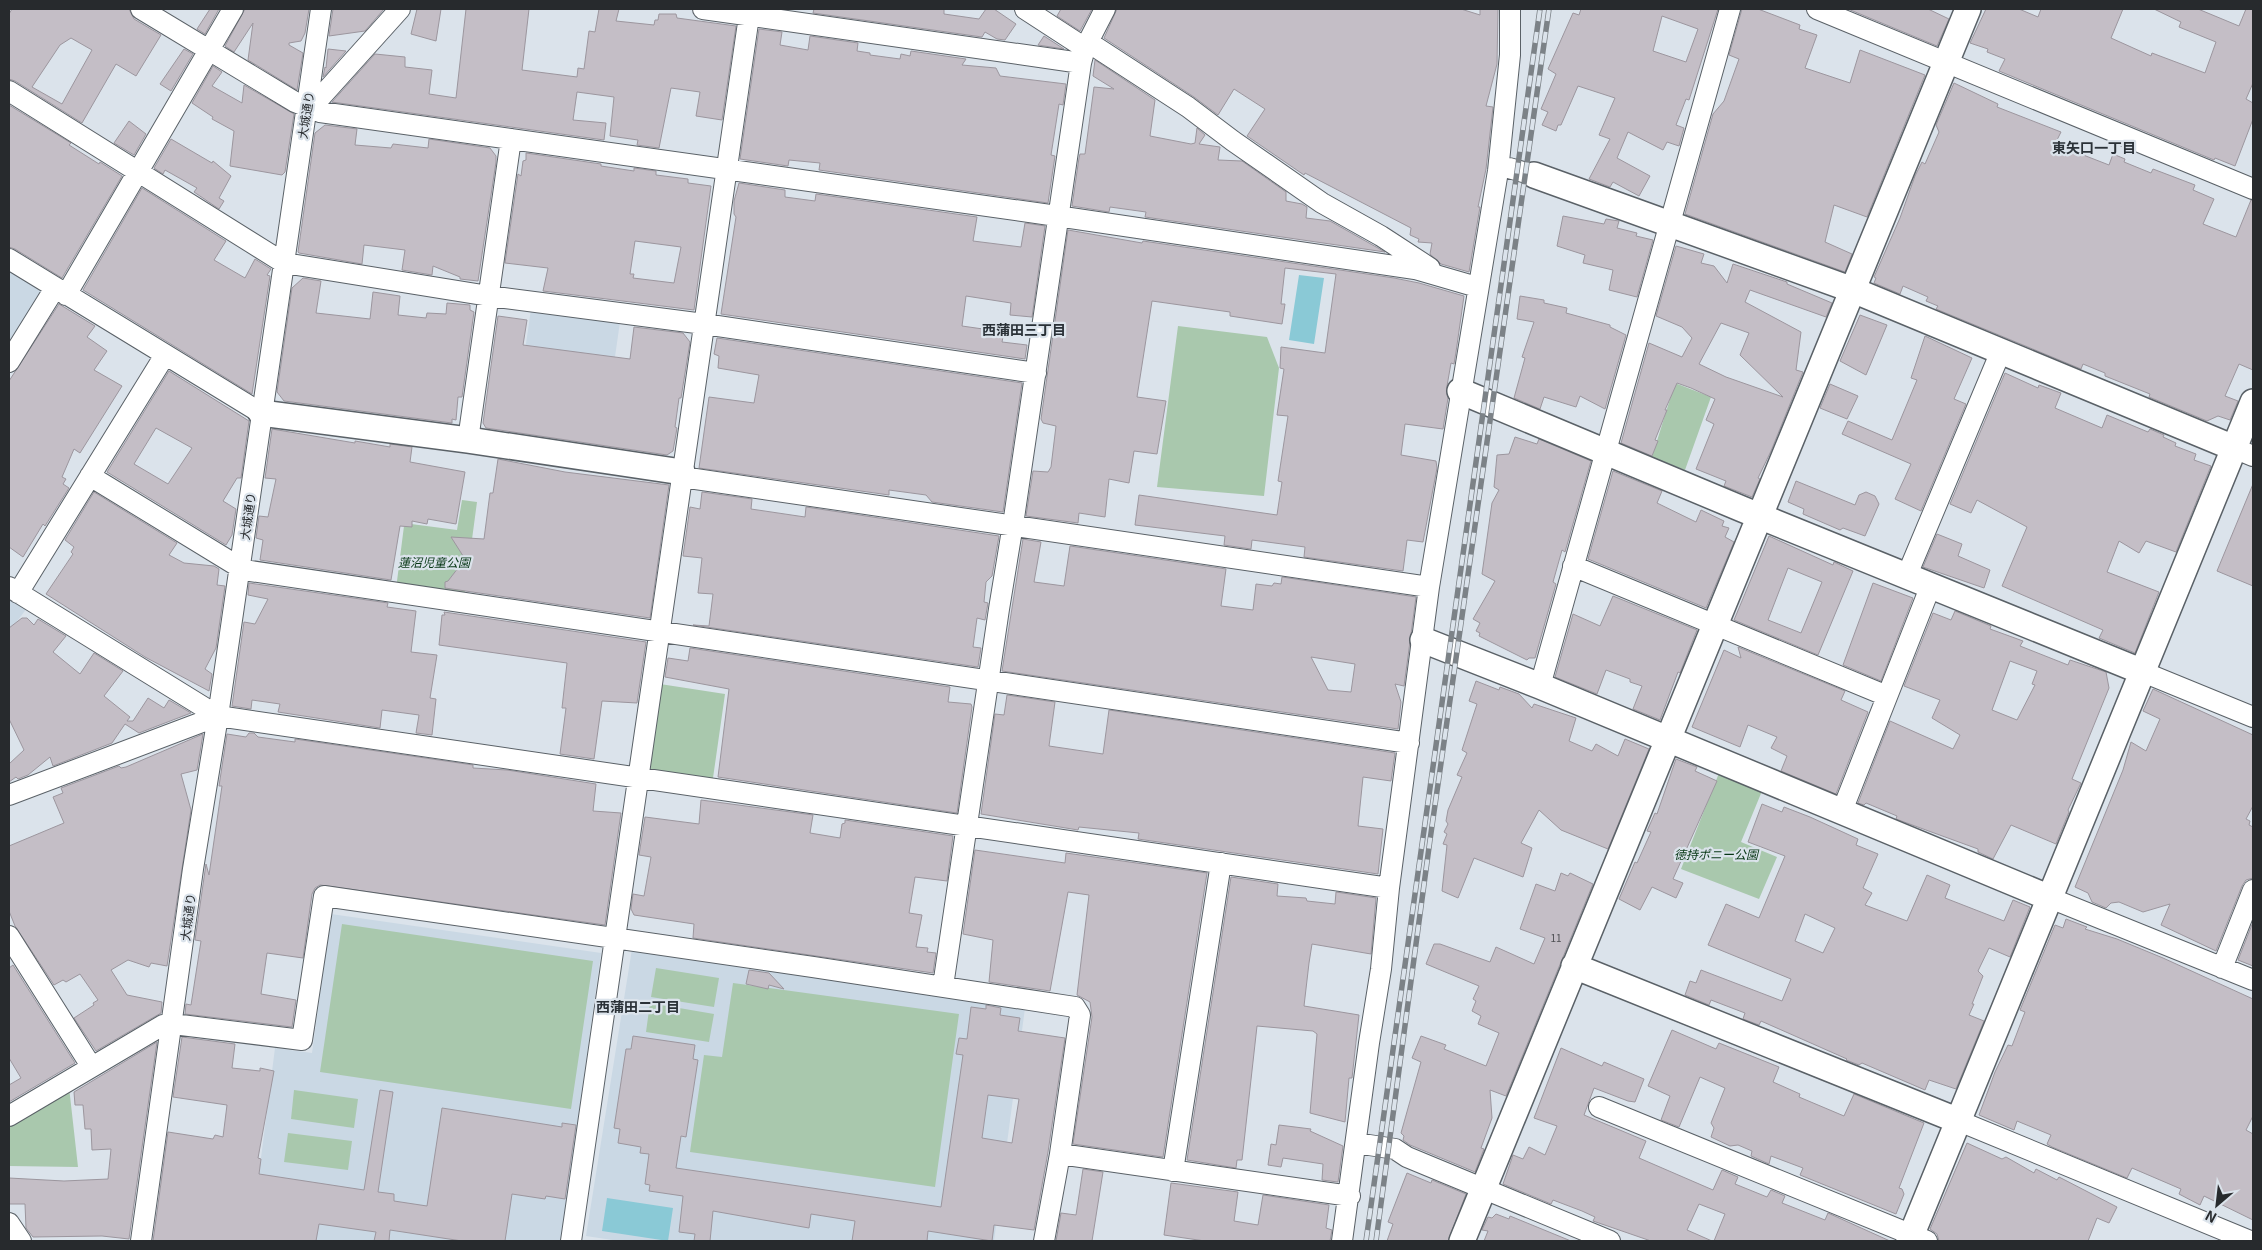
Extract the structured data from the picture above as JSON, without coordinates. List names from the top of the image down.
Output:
{
  "streets": {
    "street": ["大城通り"]
  },
  "districts": ["東矢口一丁目", "西蒲田三丁目", "西蒲田二丁目"],
  "parks": ["蓮沼児童公園", "徳持ポニー公園"],
  "house_numbers": ["11"],
  "north": "bottom left"
}
